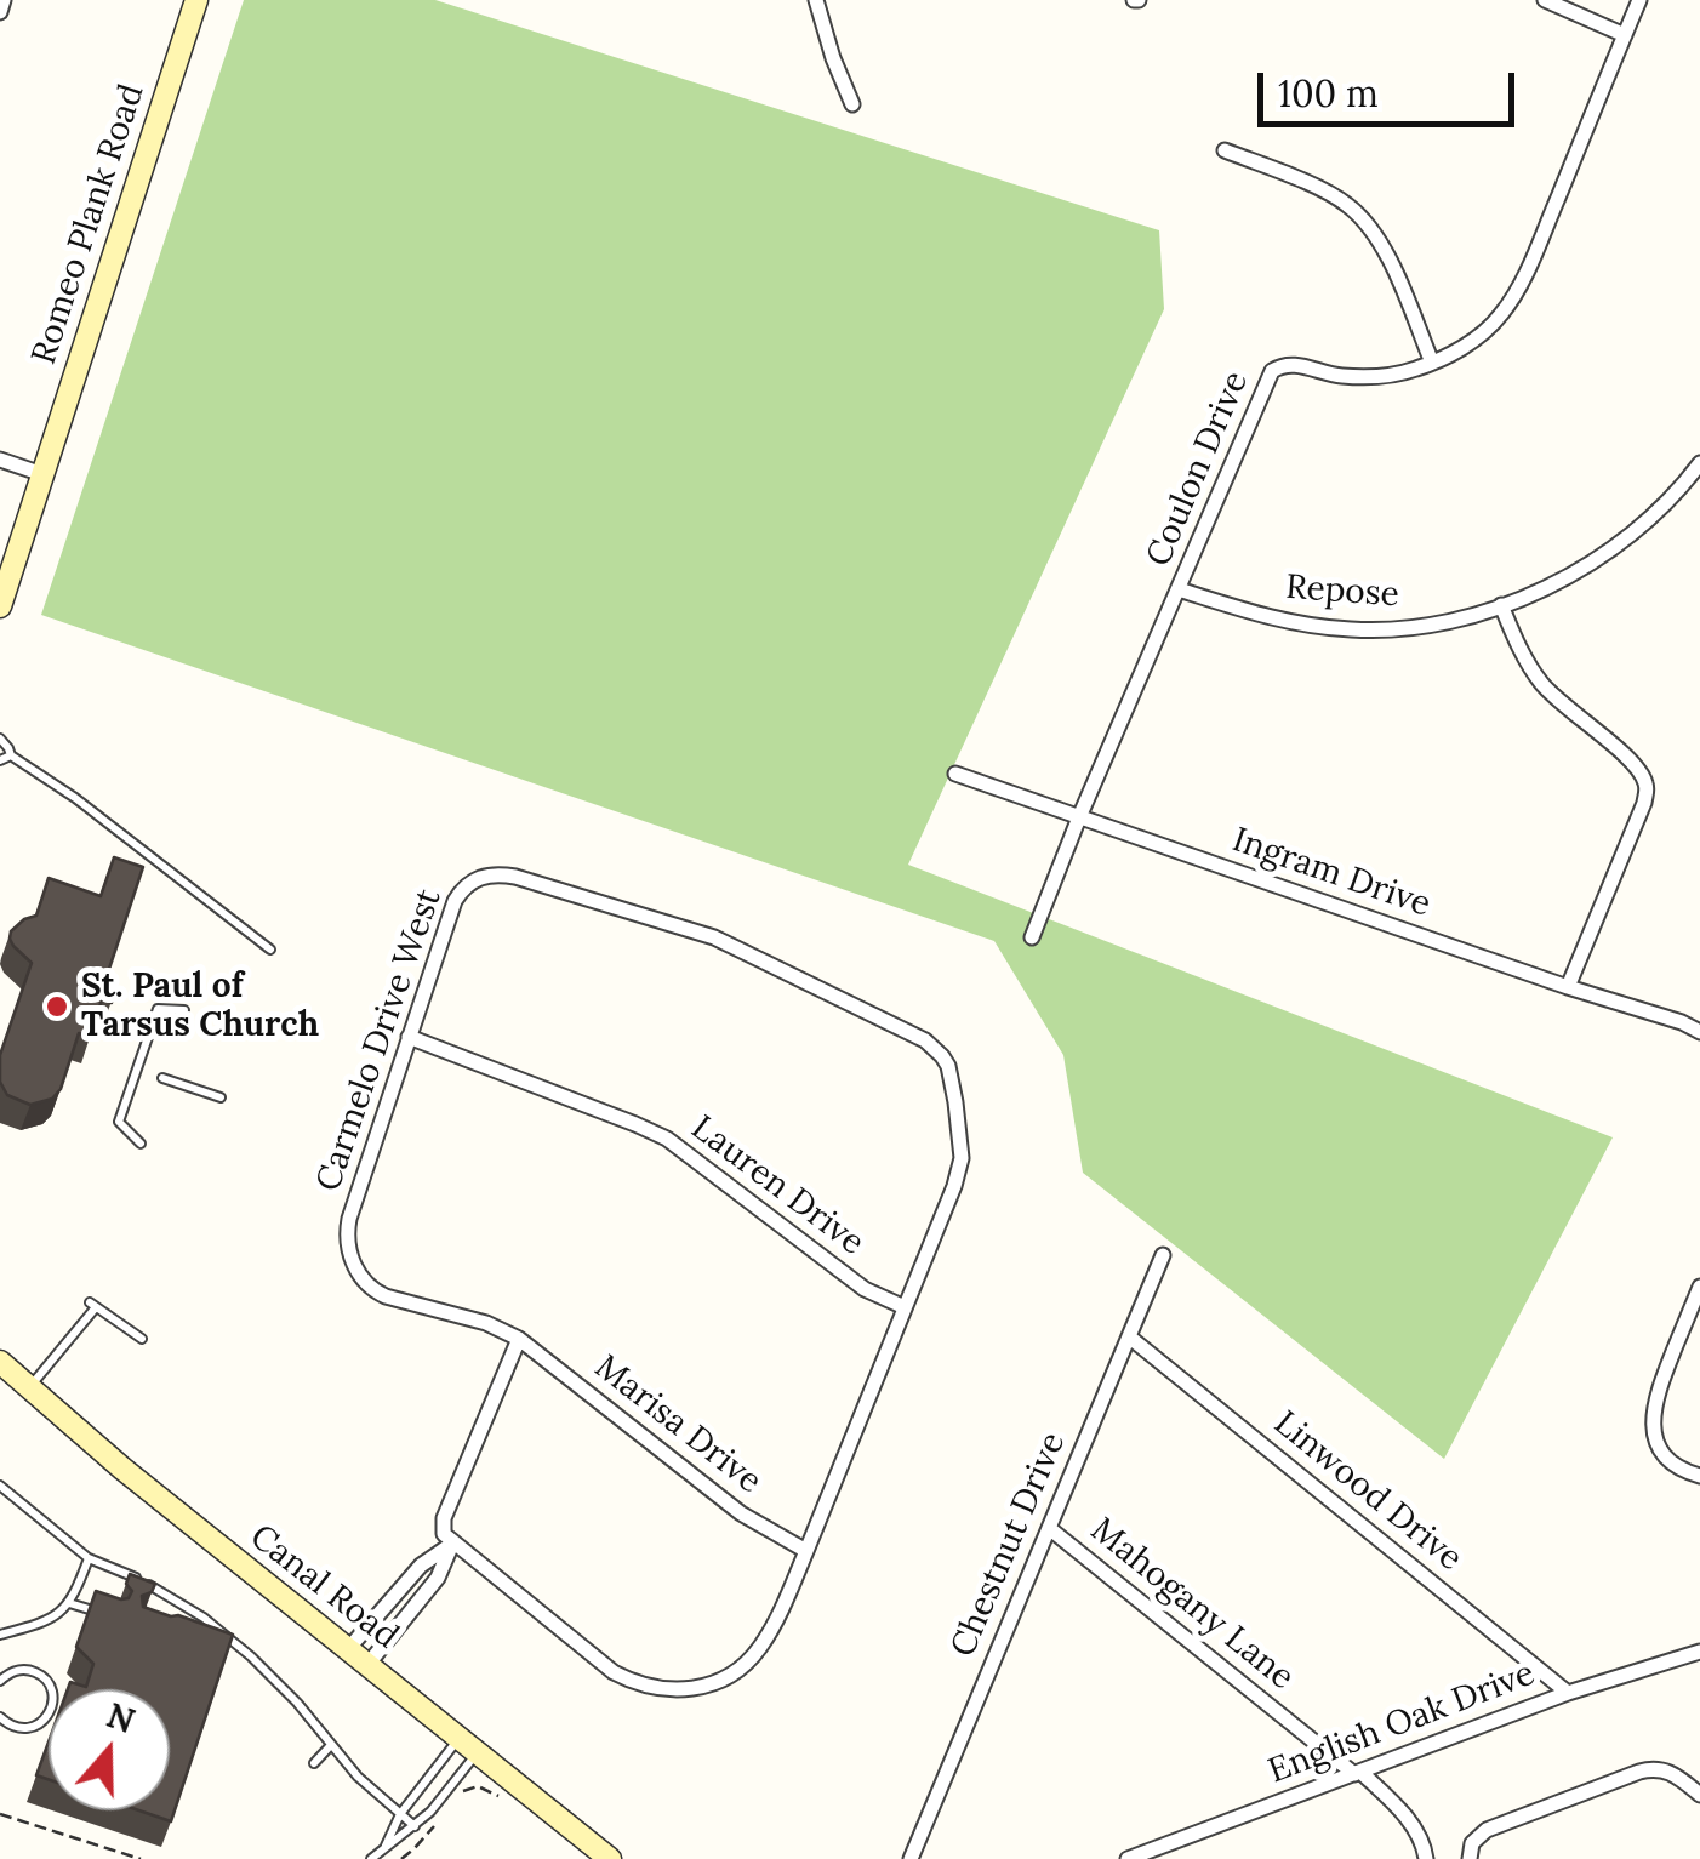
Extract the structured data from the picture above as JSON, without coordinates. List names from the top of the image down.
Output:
{
  "streets": {
    "street": [
      "Romeo Plank Road",
      "Coulon Drive",
      "Repose",
      "Ingram Drive",
      "Carmelo Drive West",
      "Lauren Drive",
      "Marisa Drive",
      "Linwood Drive",
      "Chestnut Drive",
      "Canal Road",
      "Mahogany Lane",
      "English Oak Drive"
    ]
  },
  "crossings": [
    ["Coulon Drive", "Repose"],
    ["Coulon Drive", "Ingram Drive"],
    ["Carmelo Drive West", "Lauren Drive"],
    ["Carmelo Drive West", "Marisa Drive"],
    ["Linwood Drive", "Chestnut Drive"],
    ["Linwood Drive", "English Oak Drive"],
    ["Chestnut Drive", "Mahogany Lane"],
    ["Mahogany Lane", "English Oak Drive"]
  ],
  "places": ["St. Paul of Tarsus Church"],
  "scale_bar": "100 m",
  "north": "top"
}
